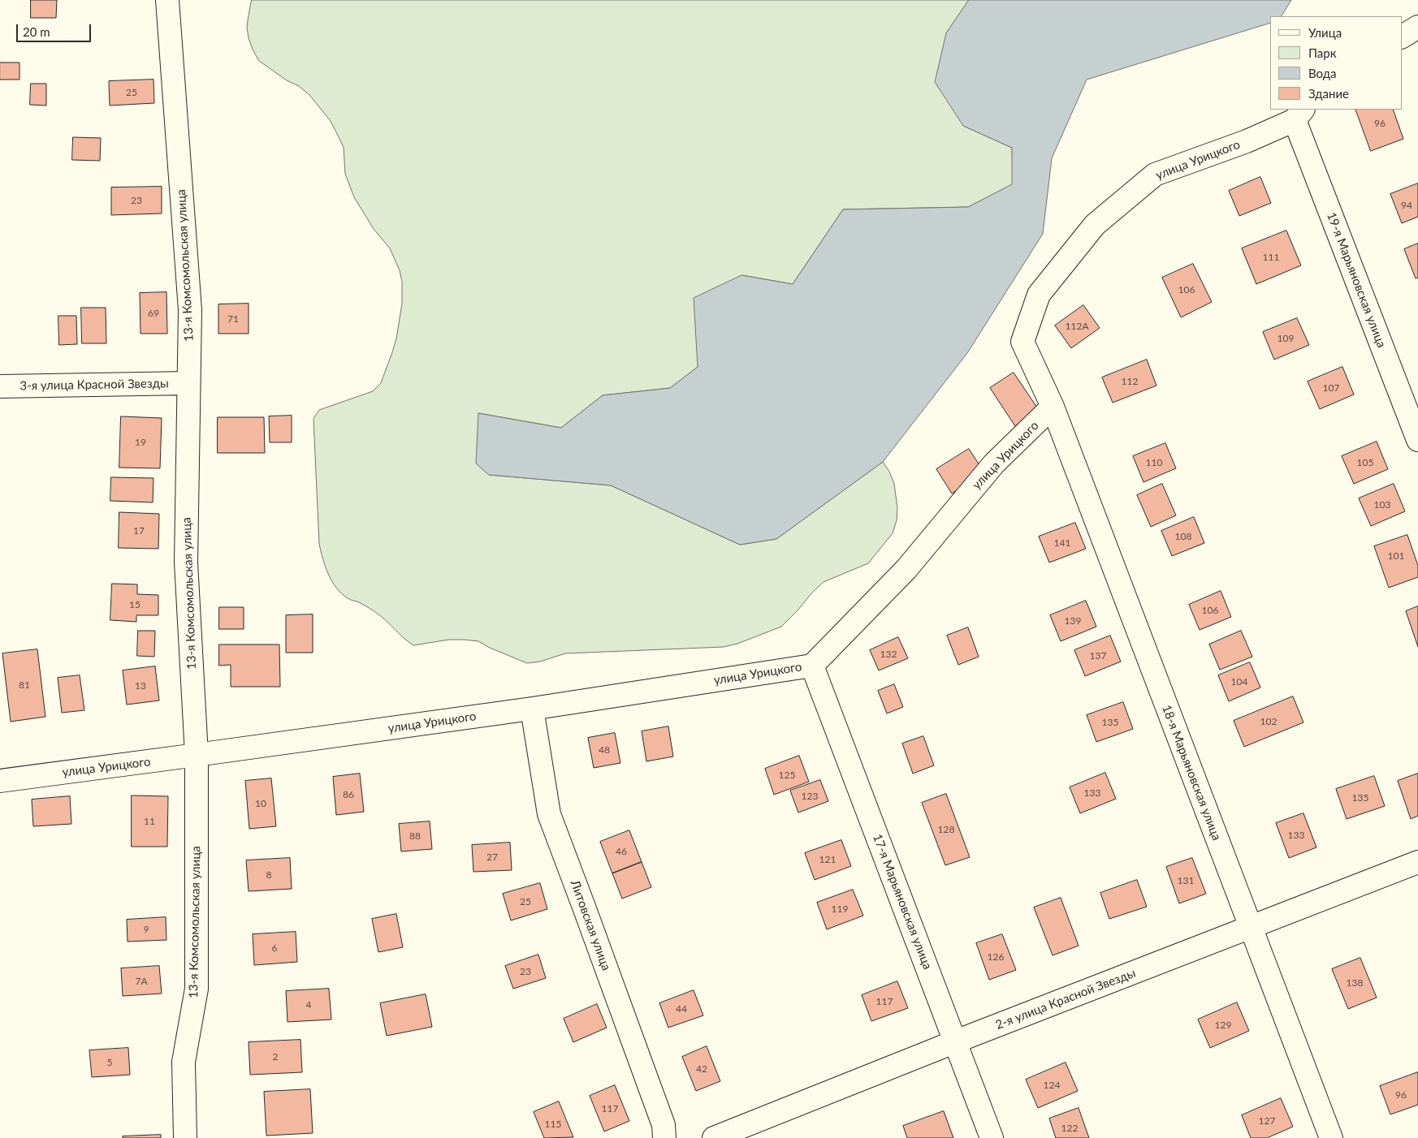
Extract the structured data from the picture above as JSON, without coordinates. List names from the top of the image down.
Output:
{
  "streets": {
    "street": [
      "улица Урицкого",
      "13-я Комсомольская улица",
      "19-я Марьяновская улица",
      "3-я улица Красной Звезды",
      "18-я Марьяновская улица",
      "17-я Марьяновская улица",
      "Литовская улица",
      "2-я улица Красной Звезды"
    ]
  },
  "crossings": [
    ["улица Урицкого", "13-я Комсомольская улица"],
    ["улица Урицкого", "19-я Марьяновская улица"],
    ["улица Урицкого", "18-я Марьяновская улица"],
    ["улица Урицкого", "17-я Марьяновская улица"],
    ["улица Урицкого", "Литовская улица"],
    ["13-я Комсомольская улица", "3-я улица Красной Звезды"],
    ["18-я Марьяновская улица", "2-я улица Красной Звезды"],
    ["17-я Марьяновская улица", "2-я улица Красной Звезды"]
  ],
  "house_numbers": [
    "25",
    "96",
    "23",
    "94",
    "111",
    "106",
    "69",
    "71",
    "112А",
    "109",
    "112",
    "107",
    "19",
    "110",
    "105",
    "103",
    "17",
    "108",
    "141",
    "101",
    "15",
    "106",
    "139",
    "132",
    "137",
    "104",
    "81",
    "13",
    "102",
    "135",
    "48",
    "125",
    "133",
    "86",
    "123",
    "135",
    "10",
    "11",
    "128",
    "133",
    "88",
    "46",
    "27",
    "121",
    "8",
    "131",
    "25",
    "119",
    "9",
    "6",
    "126",
    "23",
    "7А",
    "138",
    "117",
    "4",
    "44",
    "129",
    "2",
    "5",
    "42",
    "124",
    "96",
    "117",
    "127",
    "115",
    "122"
  ],
  "legend": [
    "Улица",
    "Парк",
    "Вода",
    "Здание"
  ],
  "scale_bar": "20 m"
}
